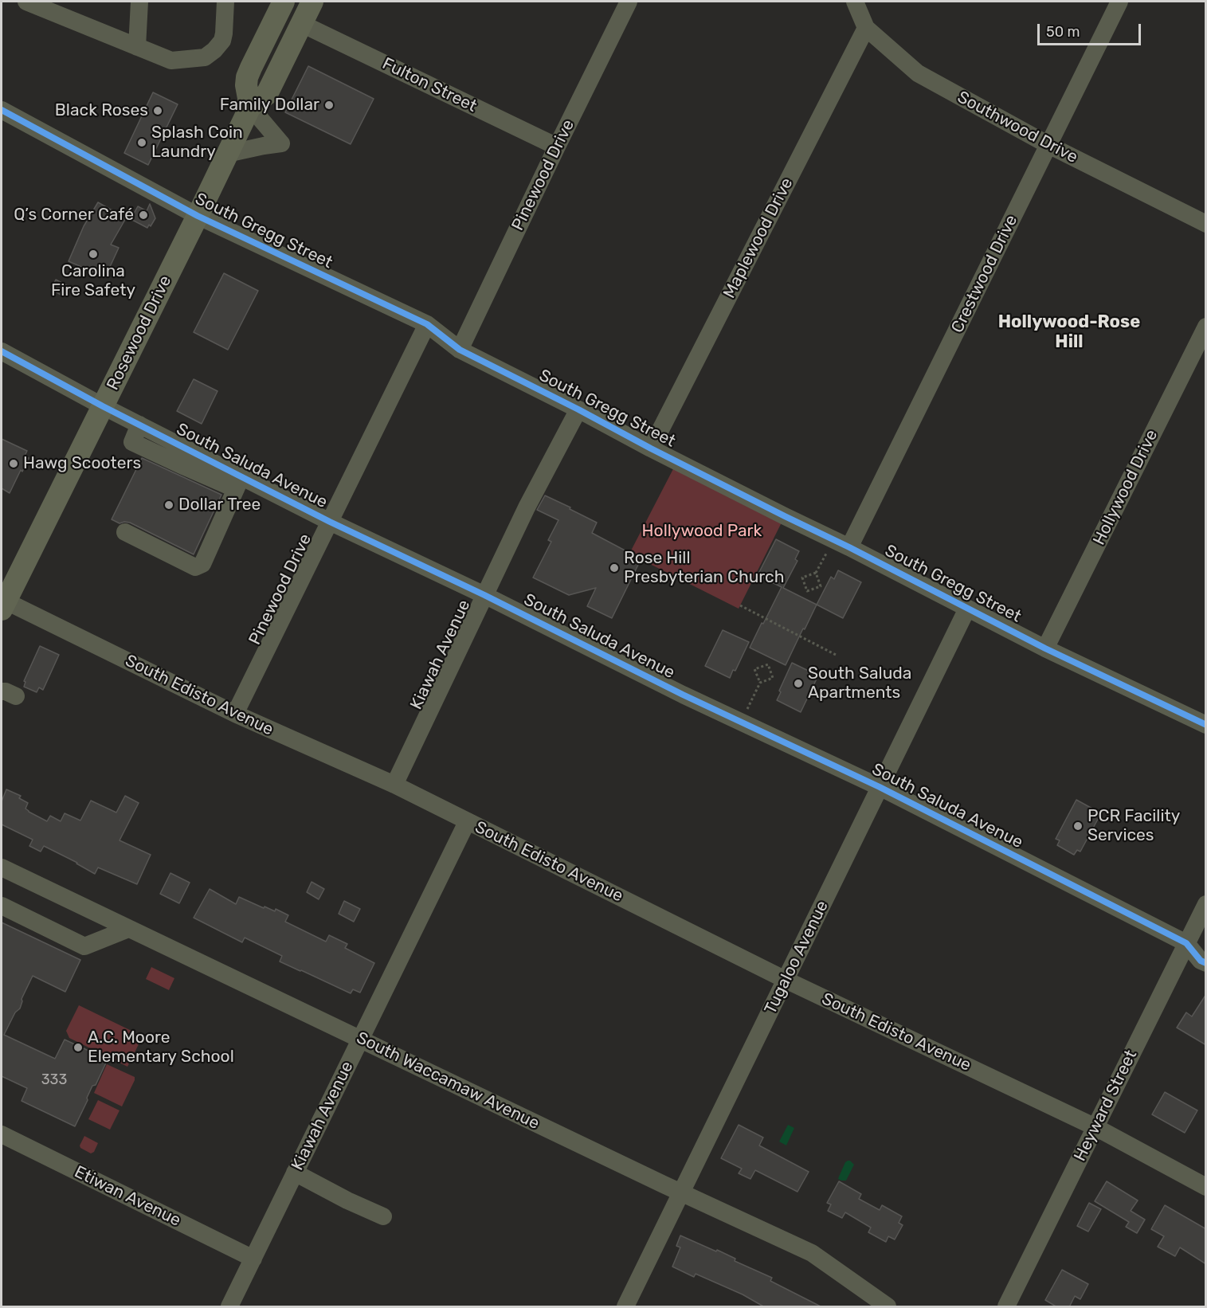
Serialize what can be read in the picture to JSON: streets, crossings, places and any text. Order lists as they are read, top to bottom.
{
  "streets": {
    "main road": ["Rosewood Drive"],
    "street": [
      "Fulton Street",
      "Southwood Drive",
      "Pinewood Drive",
      "South Gregg Street",
      "Maplewood Drive",
      "Crestwood Drive",
      "South Saluda Avenue",
      "Hollywood Drive",
      "Kiawah Avenue",
      "South Edisto Avenue",
      "Tugaloo Avenue",
      "South Waccamaw Avenue",
      "Heyward Street",
      "Etiwan Avenue"
    ]
  },
  "crossings": [
    ["Fulton Street", "Pinewood Drive"],
    ["Fulton Street", "Rosewood Drive"],
    ["Southwood Drive", "Maplewood Drive"],
    ["Southwood Drive", "Crestwood Drive"],
    ["Pinewood Drive", "South Gregg Street"],
    ["Pinewood Drive", "South Saluda Avenue"],
    ["Pinewood Drive", "South Edisto Avenue"],
    ["South Gregg Street", "Maplewood Drive"],
    ["South Gregg Street", "Crestwood Drive"],
    ["South Gregg Street", "Rosewood Drive"],
    ["South Gregg Street", "Hollywood Drive"],
    ["South Gregg Street", "Kiawah Avenue"],
    ["South Gregg Street", "Tugaloo Avenue"],
    ["Rosewood Drive", "South Saluda Avenue"],
    ["Rosewood Drive", "South Edisto Avenue"],
    ["South Saluda Avenue", "Kiawah Avenue"],
    ["South Saluda Avenue", "Tugaloo Avenue"],
    ["South Saluda Avenue", "Heyward Street"],
    ["Kiawah Avenue", "South Edisto Avenue"],
    ["Kiawah Avenue", "South Waccamaw Avenue"],
    ["Kiawah Avenue", "Etiwan Avenue"],
    ["South Edisto Avenue", "Tugaloo Avenue"],
    ["South Edisto Avenue", "Heyward Street"],
    ["Tugaloo Avenue", "South Waccamaw Avenue"]
  ],
  "districts": ["Hollywood-Rose Hill"],
  "parks": ["Hollywood Park"],
  "places": [
    "Family Dollar",
    "Black Roses",
    "Splash Coin Laundry",
    "Q’s Corner Café",
    "Carolina Fire Safety",
    "Hawg Scooters",
    "Dollar Tree",
    "Rose Hill Presbyterian Church",
    "South Saluda Apartments",
    "PCR Facility Services",
    "A.C. Moore Elementary School"
  ],
  "house_numbers": ["333"],
  "scale_bar": "50 m"
}
